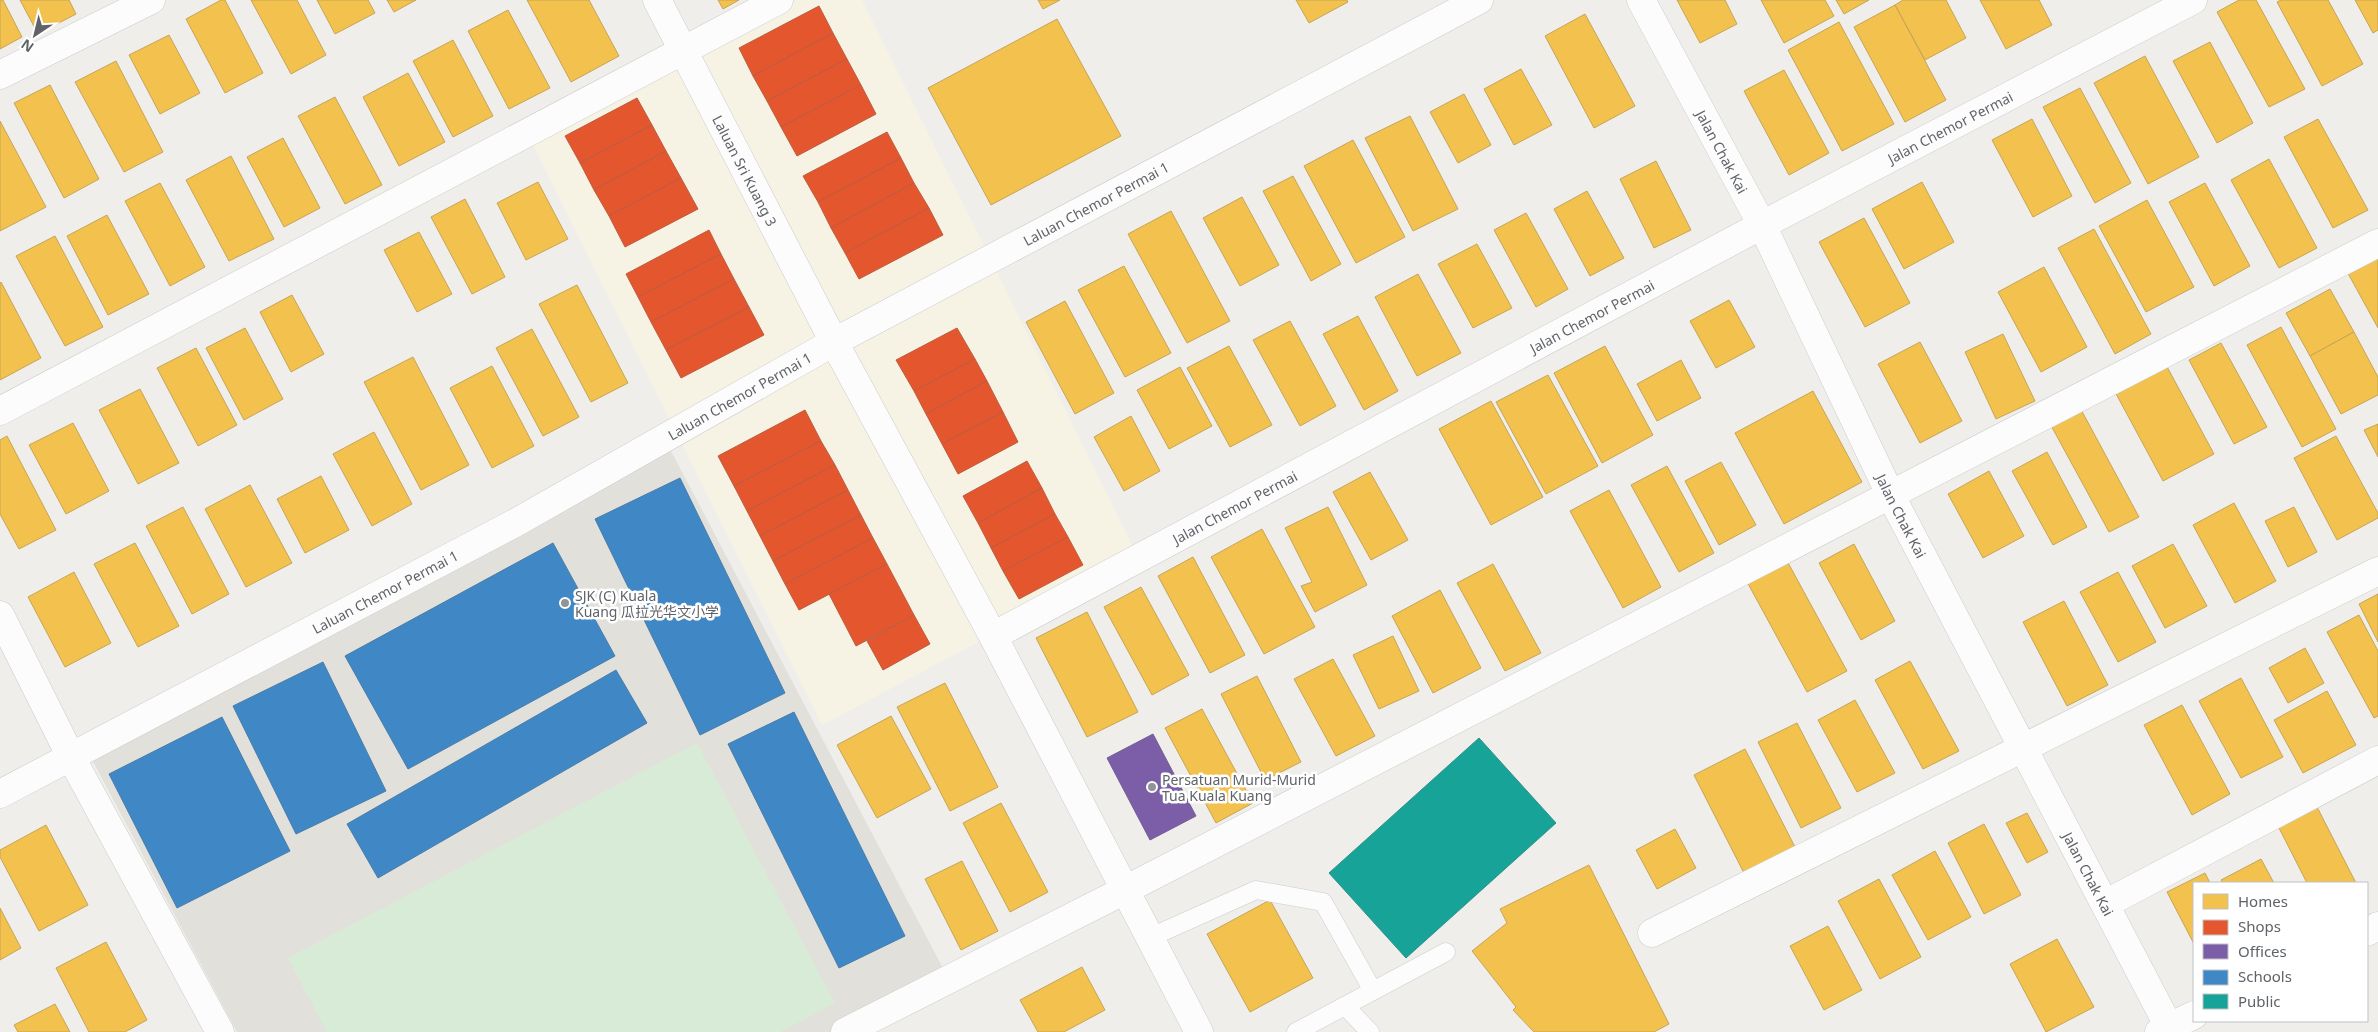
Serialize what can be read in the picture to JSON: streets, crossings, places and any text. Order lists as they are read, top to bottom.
{
  "streets": {
    "street": [
      "Jalan Chemor Permai",
      "Jalan Chak Kai",
      "Laluan Sri Kuang 3",
      "Laluan Chemor Permai 1"
    ]
  },
  "crossings": [
    ["Jalan Chemor Permai", "Jalan Chak Kai"],
    ["Jalan Chemor Permai", "Laluan Sri Kuang 3"],
    ["Laluan Sri Kuang 3", "Laluan Chemor Permai 1"]
  ],
  "places": ["SJK (C) Kuala Kuang 瓜拉光华文小学", "Persatuan Murid-Murid Tua Kuala Kuang"],
  "legend": [
    "Homes",
    "Shops",
    "Offices",
    "Schools",
    "Public"
  ],
  "north": "bottom left"
}
